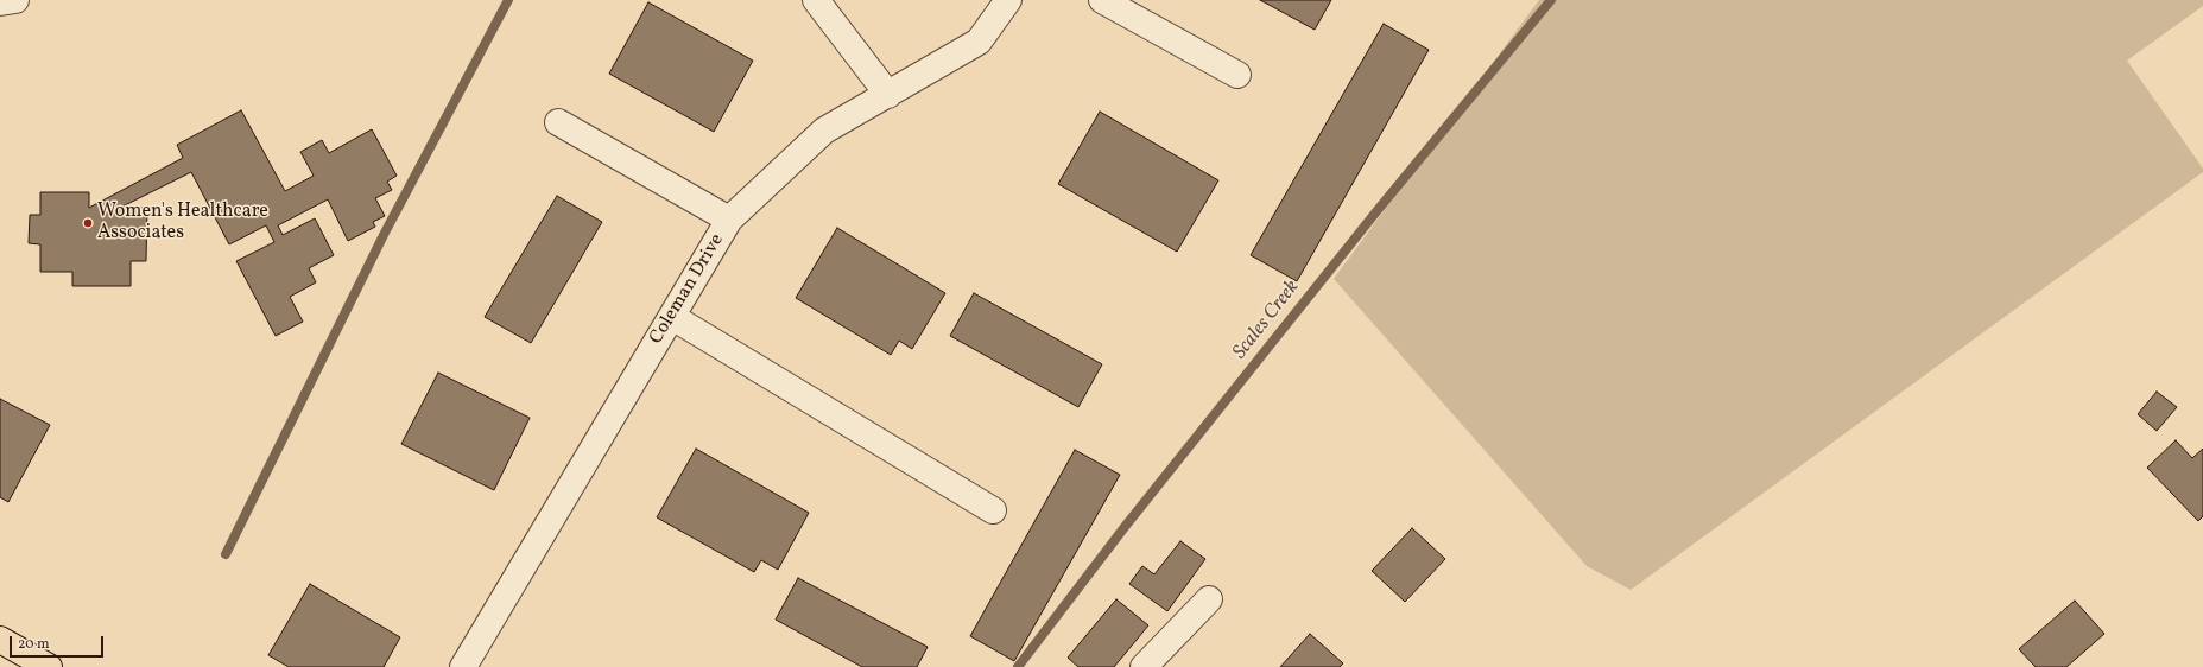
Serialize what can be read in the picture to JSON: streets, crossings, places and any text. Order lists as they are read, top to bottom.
{
  "streets": {
    "street": ["Coleman Drive"]
  },
  "water": ["Scales Creek"],
  "places": ["Women's Healthcare Associates"],
  "scale_bar": "20 m"
}
